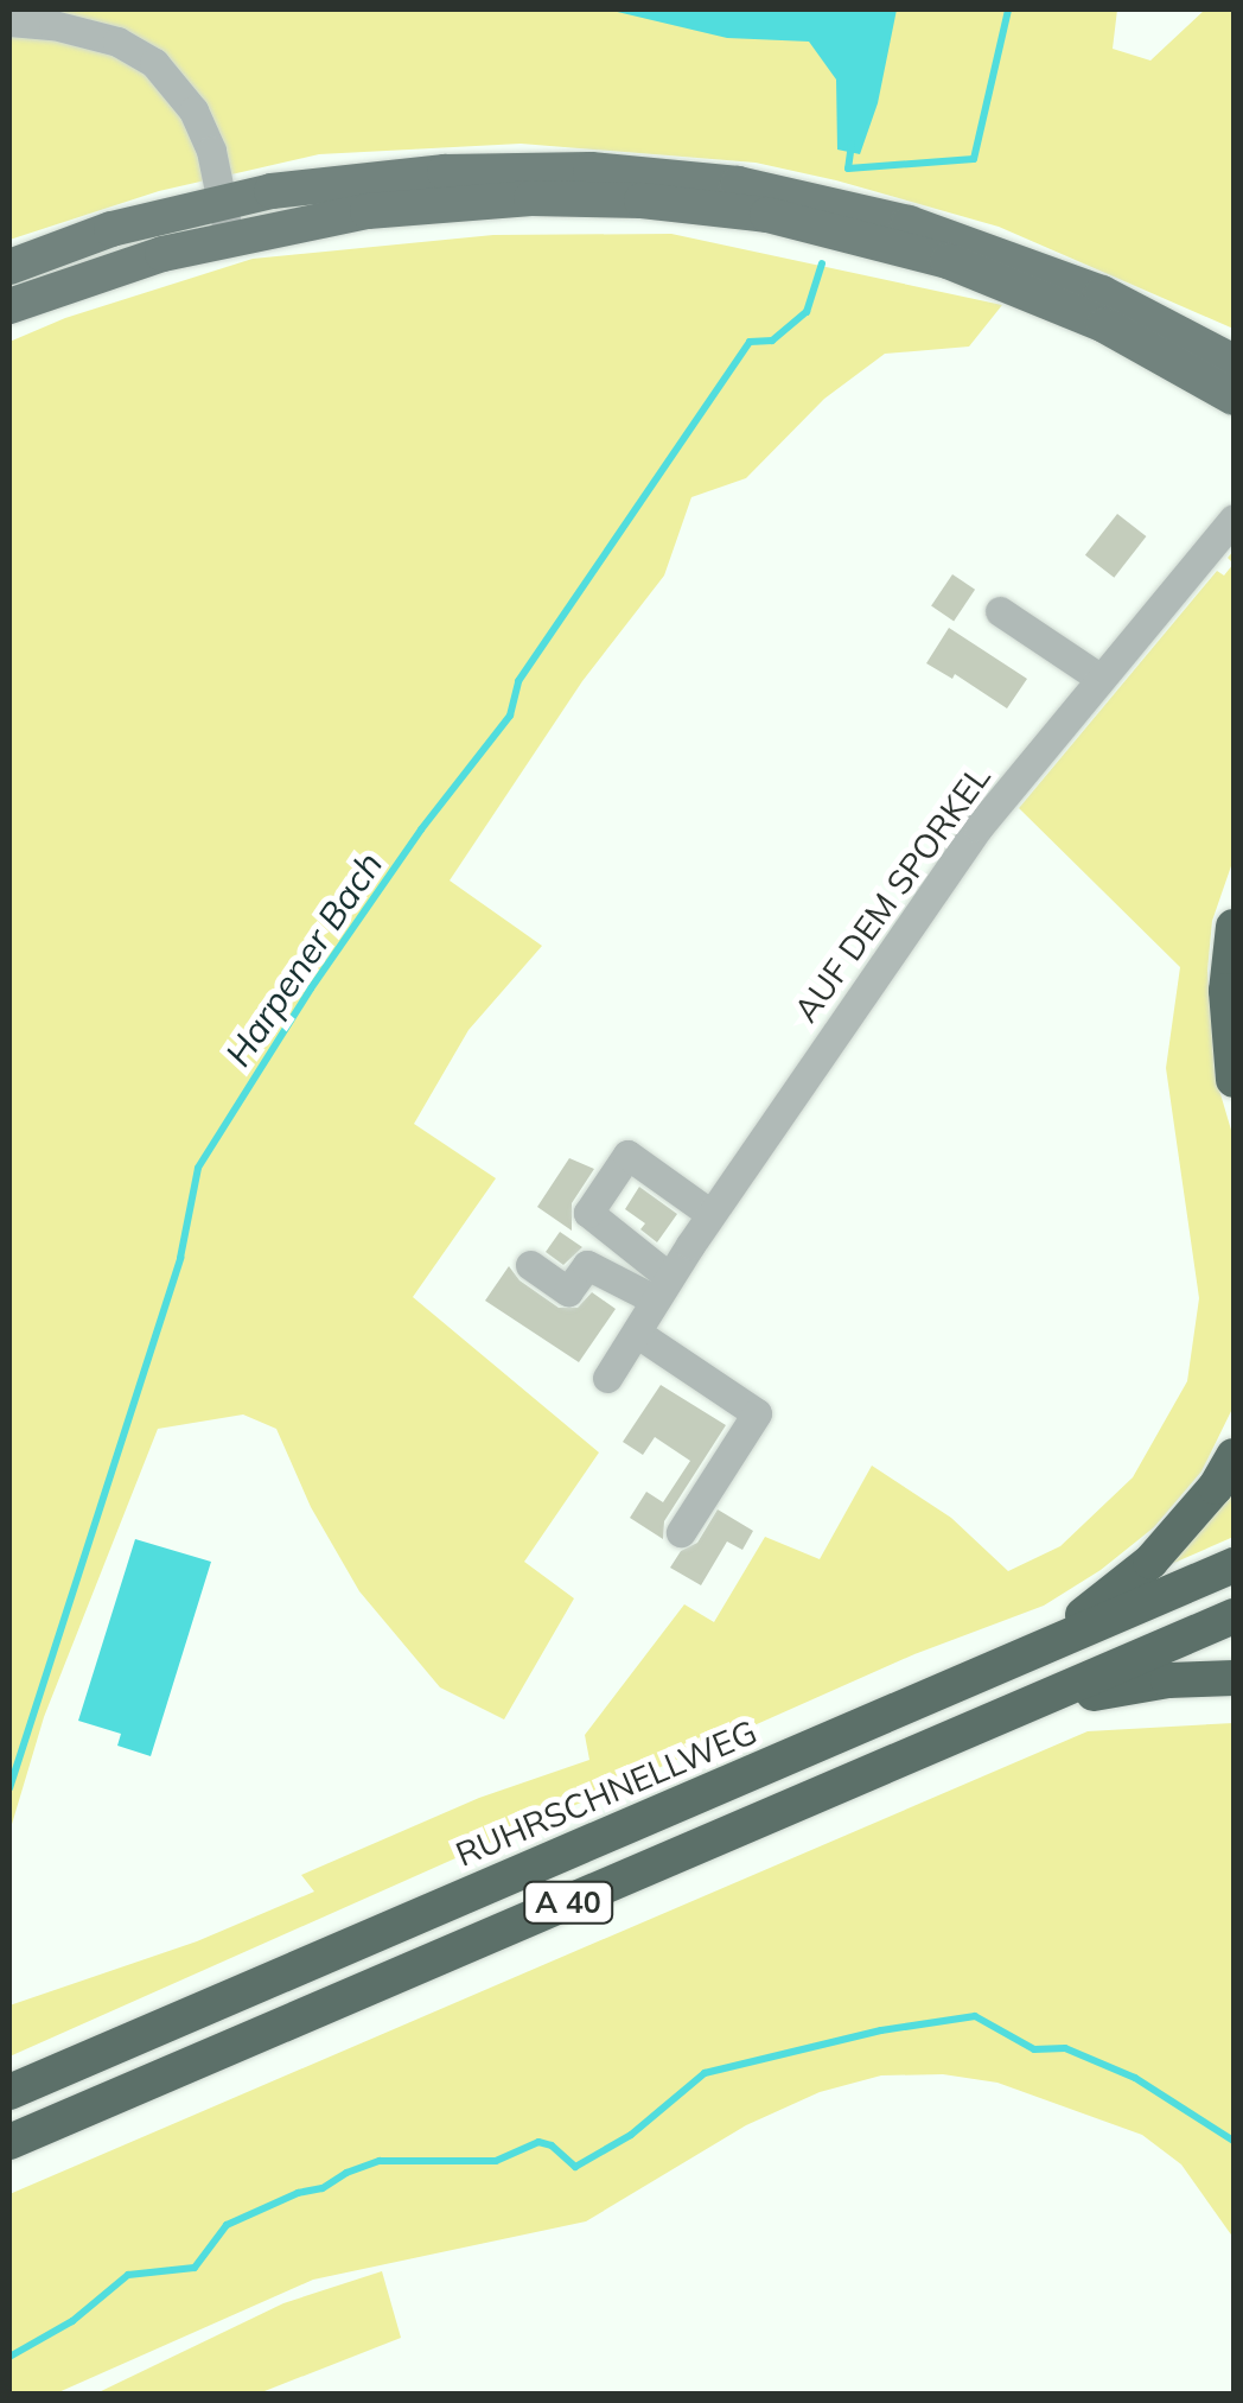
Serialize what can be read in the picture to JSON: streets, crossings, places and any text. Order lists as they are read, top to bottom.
{
  "streets": {
    "highway": ["RUHRSCHNELLWEG", "A 40"],
    "street": ["AUF DEM SPORKEL"]
  },
  "water": ["Harpener Bach"]
}
